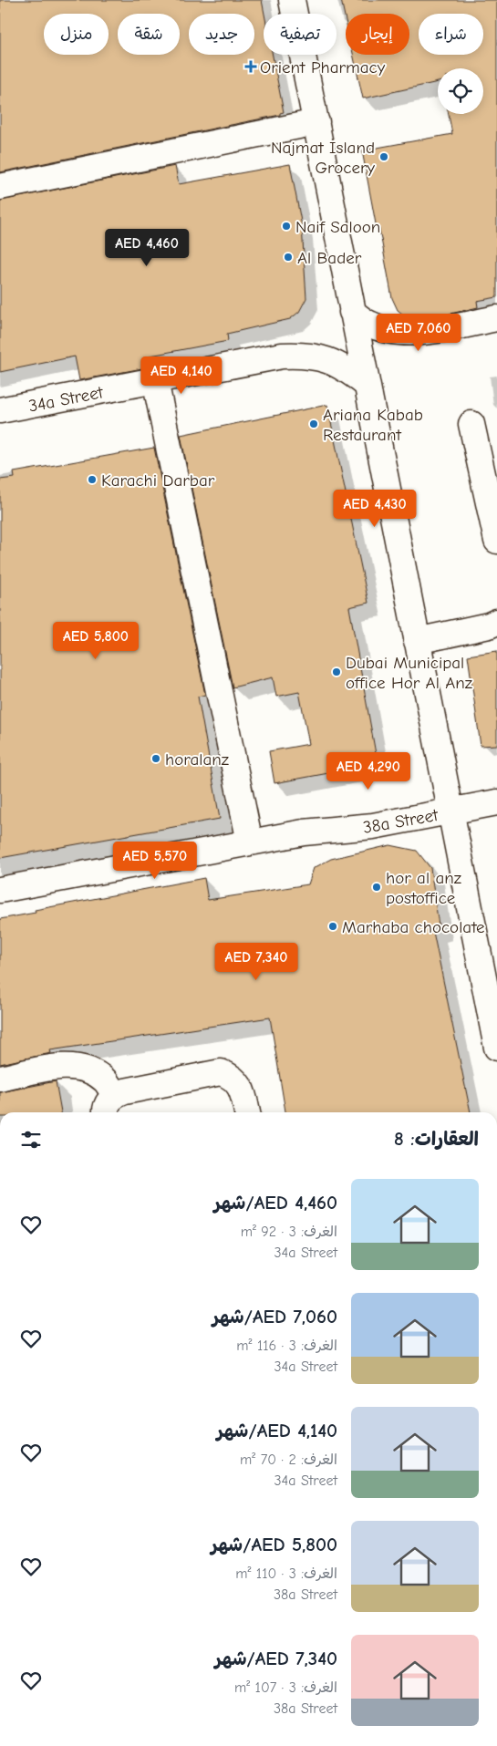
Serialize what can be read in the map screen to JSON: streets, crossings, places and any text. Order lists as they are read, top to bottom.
{
  "streets": {
    "street": ["34a Street", "38a Street"]
  },
  "places": {
    "health": ["Orient Pharmacy"],
    "other": [
      "Najmat Island Grocery",
      "Naif Saloon",
      "Al Bader",
      "Ariana Kabab Restaurant",
      "Karachi Darbar",
      "Dubai Municipal office Hor Al Anz",
      "horalanz",
      "hor al anz postoffice",
      "Marhaba chocolate"
    ]
  },
  "page": {
    "chip": [
      "شراء",
      "إيجار",
      "تصفية",
      "جديد",
      "شقة",
      "منزل"
    ],
    "price": [
      "AED 4,460",
      "AED 7,060",
      "AED 4,140",
      "AED 4,430",
      "AED 5,800",
      "AED 4,290",
      "AED 5,570",
      "AED 7,340"
    ],
    "heading": "العقارات: 8",
    "list": [
      {
        "name": "AED 4,460/شهر",
        "note": "الغرف: 3 · 92 m² · 34a Street"
      },
      {
        "name": "AED 7,060/شهر",
        "note": "الغرف: 3 · 116 m² · 34a Street"
      },
      {
        "name": "AED 4,140/شهر",
        "note": "الغرف: 2 · 70 m² · 34a Street"
      },
      {
        "name": "AED 5,800/شهر",
        "note": "الغرف: 3 · 110 m² · 38a Street"
      },
      {
        "name": "AED 7,340/شهر",
        "note": "الغرف: 3 · 107 m² · 38a Street"
      }
    ]
  }
}
